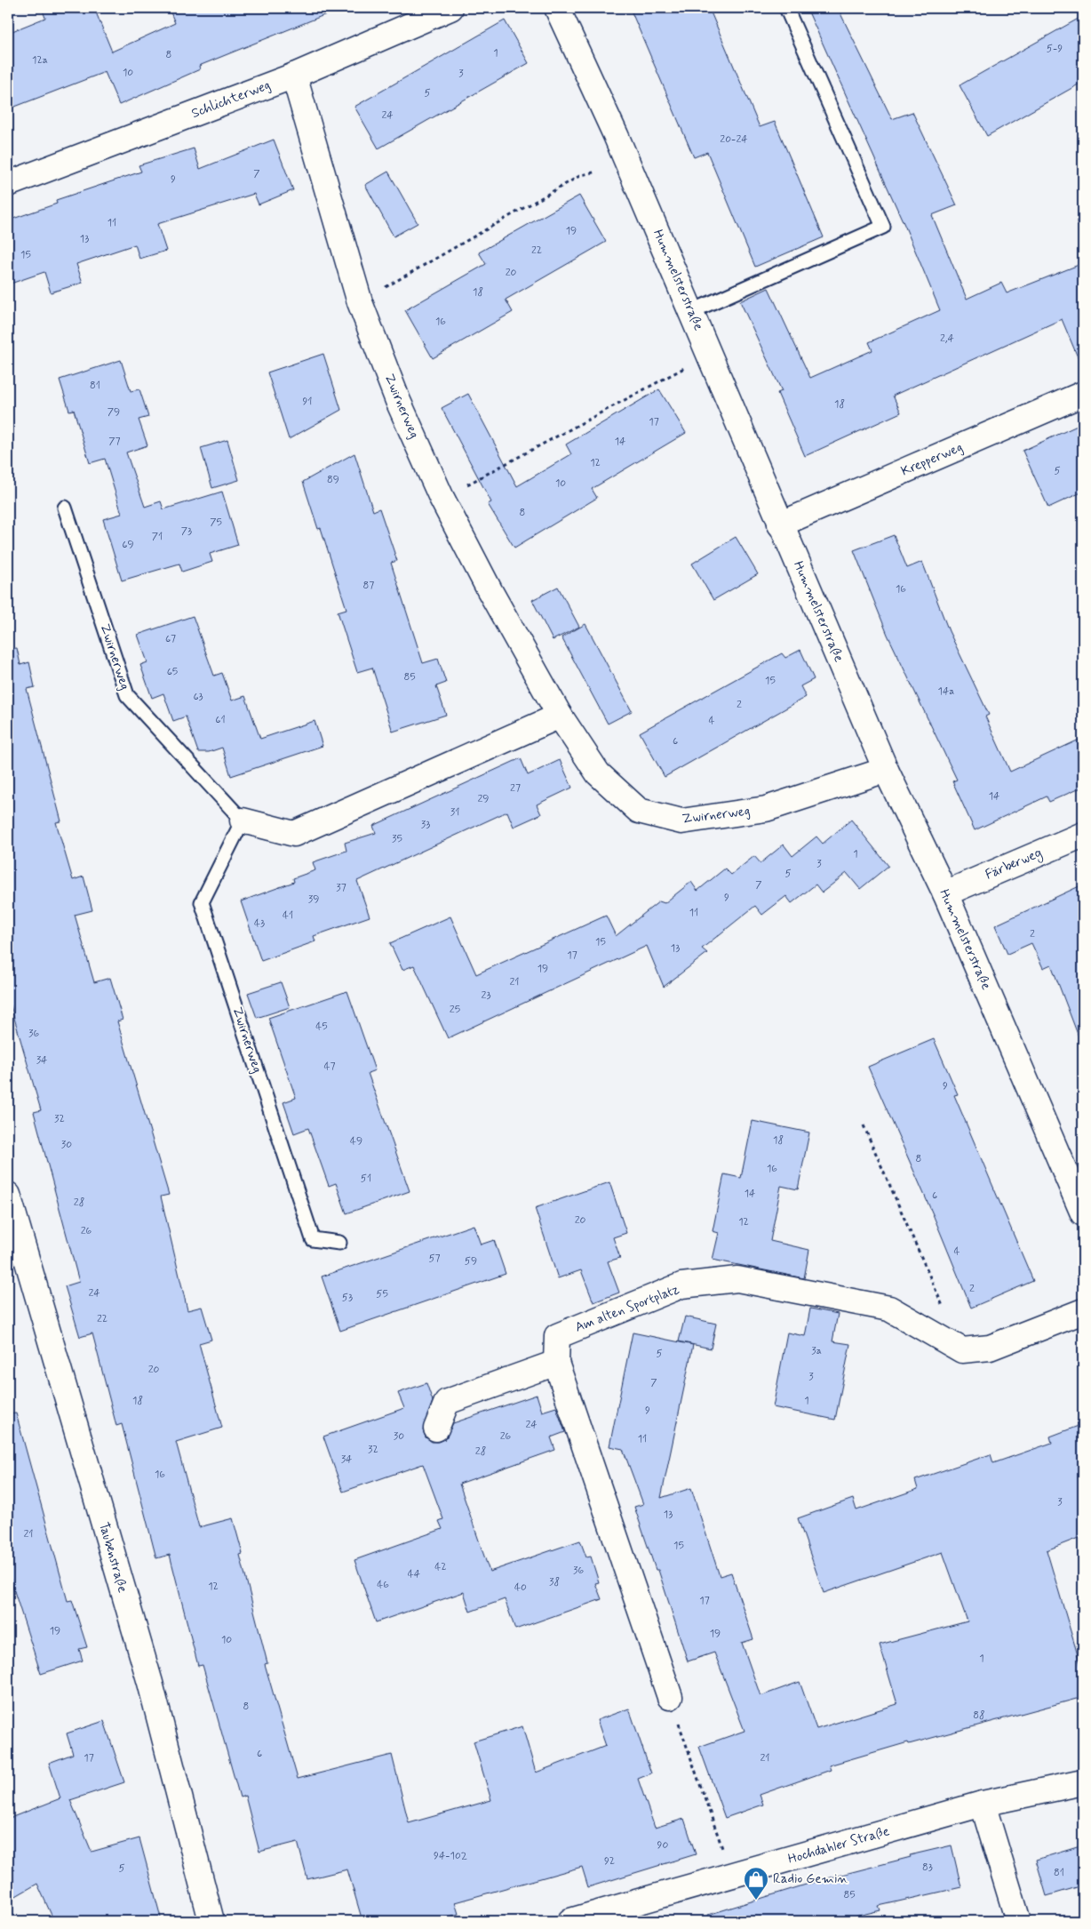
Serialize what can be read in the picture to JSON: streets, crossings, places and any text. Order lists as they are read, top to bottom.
{
  "streets": {
    "street": [
      "Schlichterweg",
      "Hummelsterstraße",
      "Zwirnerweg",
      "Krepperweg",
      "Färberweg",
      "Am alten Sportplatz",
      "Taubenstraße",
      "Hochdahler Straße"
    ]
  },
  "crossings": [
    ["Schlichterweg", "Zwirnerweg"],
    ["Hummelsterstraße", "Zwirnerweg"],
    ["Hummelsterstraße", "Krepperweg"],
    ["Hummelsterstraße", "Färberweg"]
  ],
  "places": {
    "shop": ["Radio Gemin"]
  },
  "house_numbers": [
    "5-9",
    "1",
    "8",
    "12a",
    "10",
    "3",
    "5",
    "24",
    "20-24",
    "7",
    "9",
    "11",
    "19",
    "13",
    "22",
    "15",
    "20",
    "18",
    "16",
    "2,4",
    "81",
    "91",
    "18",
    "79",
    "17",
    "77",
    "14",
    "12",
    "5",
    "89",
    "10",
    "8",
    "75",
    "73",
    "71",
    "69",
    "87",
    "16",
    "67",
    "65",
    "85",
    "15",
    "14a",
    "63",
    "2",
    "61",
    "4",
    "6",
    "27",
    "14",
    "29",
    "31",
    "33",
    "35",
    "1",
    "3",
    "5",
    "7",
    "37",
    "9",
    "39",
    "11",
    "41",
    "43",
    "2",
    "15",
    "13",
    "17",
    "19",
    "21",
    "23",
    "25",
    "45",
    "36",
    "34",
    "47",
    "9",
    "32",
    "18",
    "49",
    "30",
    "8",
    "16",
    "51",
    "14",
    "6",
    "28",
    "20",
    "12",
    "26",
    "4",
    "57",
    "59",
    "2",
    "24",
    "55",
    "53",
    "22",
    "3a",
    "5",
    "20",
    "3",
    "7",
    "18",
    "1",
    "9",
    "24",
    "30",
    "26",
    "11",
    "32",
    "28",
    "34",
    "16",
    "3",
    "13",
    "21",
    "15",
    "42",
    "36",
    "44",
    "38",
    "46",
    "12",
    "40",
    "17",
    "19",
    "19",
    "10",
    "1",
    "8",
    "88",
    "6",
    "17",
    "21",
    "90",
    "94-102",
    "92",
    "83",
    "5",
    "81",
    "85"
  ]
}
